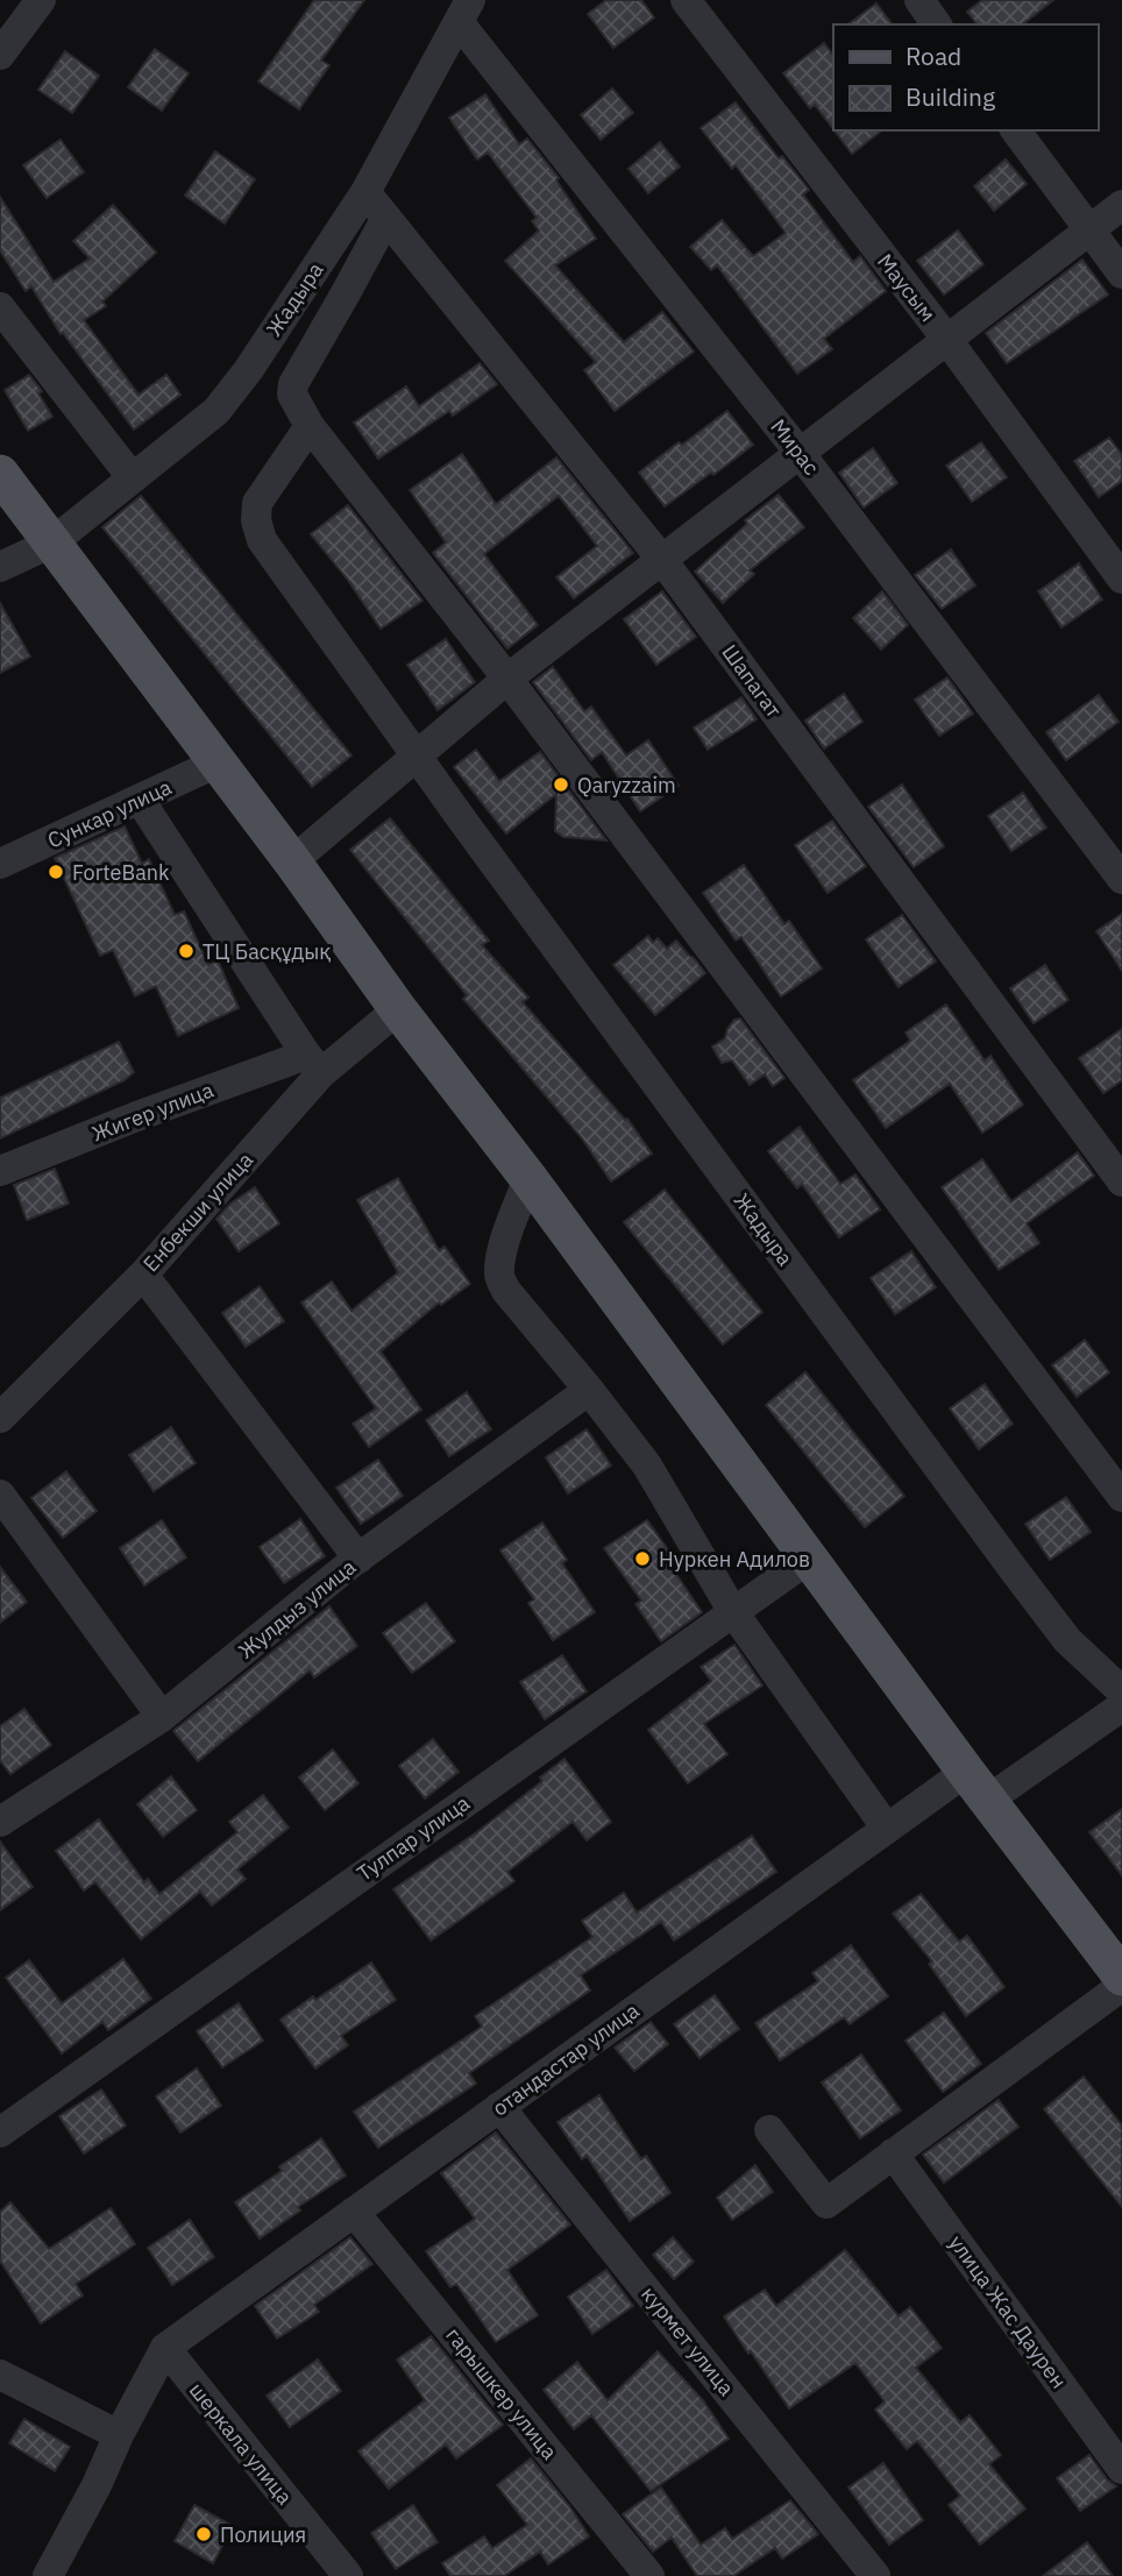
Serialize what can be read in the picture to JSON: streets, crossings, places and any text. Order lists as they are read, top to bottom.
{
  "streets": {
    "street": [
      "Маусым",
      "Жадыра",
      "Мирас",
      "Шапагат",
      "Сункар улица",
      "Жигер улица",
      "Енбекши улица",
      "Жулдыз улица",
      "Тулпар улица",
      "отандастар улица",
      "улица Жас Даурен",
      "курмет улица",
      "гарышкер улица",
      "шеркала улица"
    ]
  },
  "crossings": [
    ["Жадыра", "Мирас"],
    ["Жадыра", "Шапагат"],
    ["Жигер улица", "Енбекши улица"],
    ["отандастар улица", "курмет улица"],
    ["отандастар улица", "гарышкер улица"],
    ["отандастар улица", "шеркала улица"]
  ],
  "places": [
    "Qaryzzaim",
    "ForteBank",
    "ТЦ Басқұдық",
    "Нуркен Адилов",
    "Полиция"
  ],
  "legend": ["Road", "Building"]
}
